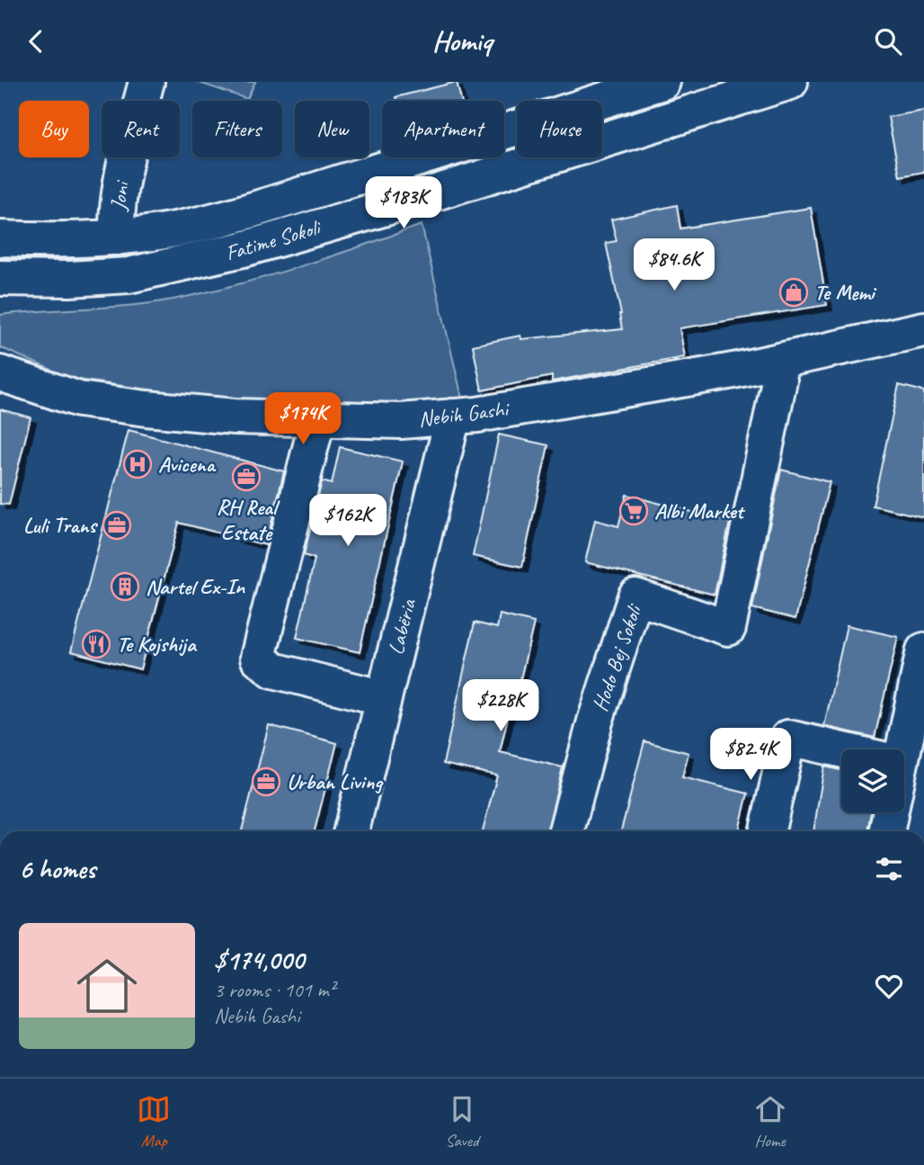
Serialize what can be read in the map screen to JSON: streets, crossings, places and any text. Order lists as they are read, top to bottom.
{
  "streets": {
    "street": [
      "Joni",
      "Fatime Sokoli",
      "Nebih Gashi",
      "Labëria",
      "Hodo Bej Sokoli"
    ]
  },
  "crossings": [
    ["Joni", "Fatime Sokoli"],
    ["Nebih Gashi", "Labëria"]
  ],
  "places": {
    "shop": ["Te Memi"],
    "hospital": ["Avicena"],
    "office": ["RH Real Estate", "Luli Trans", "Urban Living"],
    "supermarket": ["Albi Market"],
    "building": ["Nartel Ex-In"],
    "restaurant": ["Te Kojshija"]
  },
  "page": {
    "header": "Homiq",
    "chip": [
      "Buy",
      "Rent",
      "Filters",
      "New",
      "Apartment",
      "House"
    ],
    "price": [
      "$183K",
      "$84.6K",
      "$174K",
      "$162K",
      "$228K",
      "$82.4K"
    ],
    "heading": "6 homes",
    "list": [
      {
        "name": "$174,000",
        "note": "3 rooms · 101 m² · Nebih Gashi"
      }
    ],
    "tabs": ["Map", "Saved", "Home"]
  }
}
